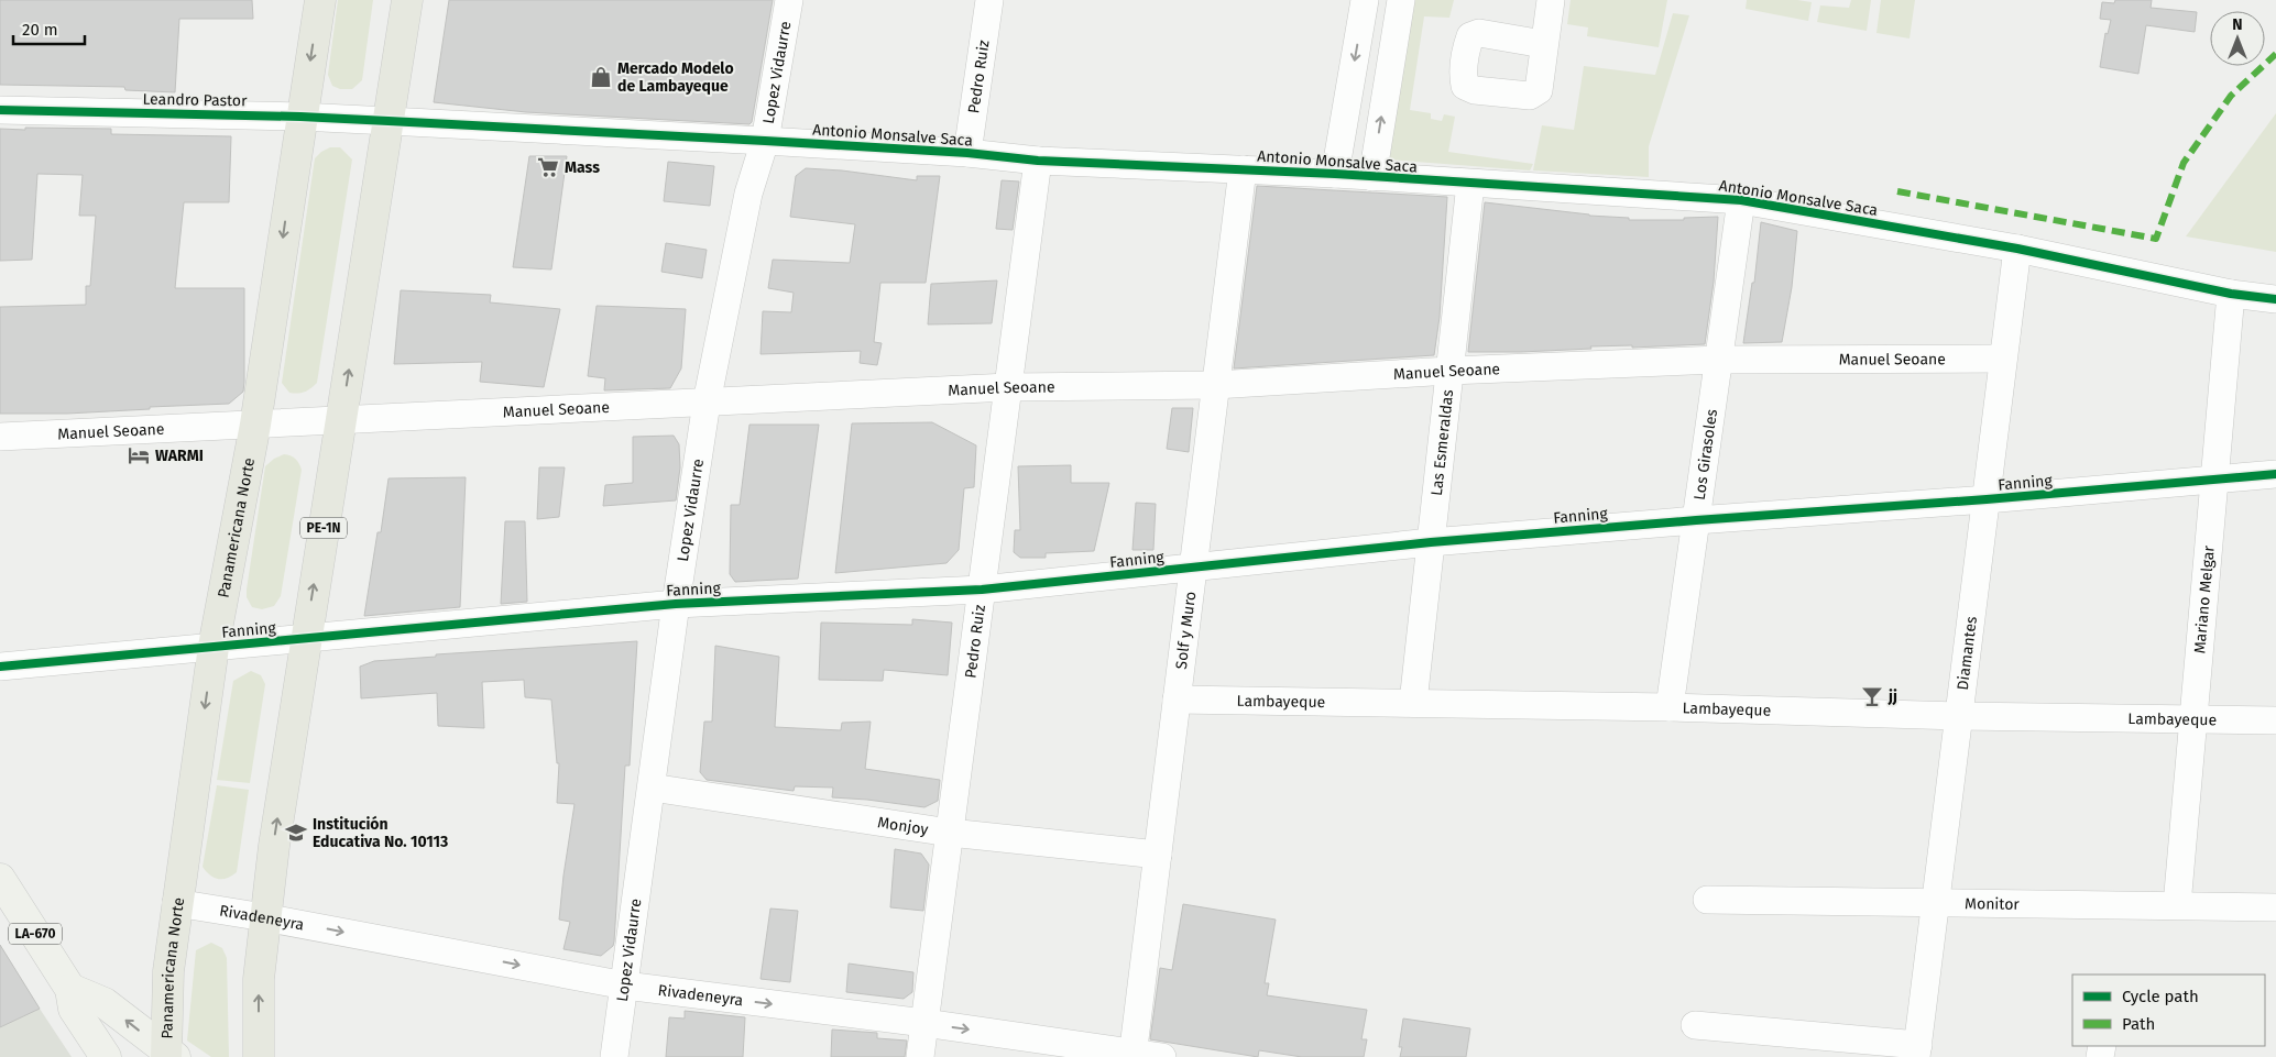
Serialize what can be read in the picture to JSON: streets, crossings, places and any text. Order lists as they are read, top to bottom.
{
  "streets": {
    "highway": ["Panamericana Norte", "PE-1N"],
    "main road": ["LA-670"],
    "street": [
      "Lopez Vidaurre",
      "Pedro Ruiz",
      "Leandro Pastor",
      "Antonio Monsalve Saca",
      "Manuel Seoane",
      "Las Esmeraldas",
      "Los Girasoles",
      "Fanning",
      "Mariano Melgar",
      "Solf y Muro",
      "Diamantes",
      "Lambayeque",
      "Monjoy",
      "Monitor",
      "Rivadeneyra"
    ]
  },
  "crossings": [
    ["Lopez Vidaurre", "Antonio Monsalve Saca"],
    ["Lopez Vidaurre", "Manuel Seoane"],
    ["Lopez Vidaurre", "Fanning"],
    ["Lopez Vidaurre", "Monjoy"],
    ["Lopez Vidaurre", "Rivadeneyra"],
    ["Pedro Ruiz", "Antonio Monsalve Saca"],
    ["Pedro Ruiz", "Manuel Seoane"],
    ["Pedro Ruiz", "Fanning"],
    ["Pedro Ruiz", "Monjoy"],
    ["Pedro Ruiz", "Rivadeneyra"],
    ["Leandro Pastor", "Antonio Monsalve Saca"],
    ["Leandro Pastor", "Panamericana Norte"],
    ["Leandro Pastor", "PE-1N"],
    ["Antonio Monsalve Saca", "Las Esmeraldas"],
    ["Antonio Monsalve Saca", "Los Girasoles"],
    ["Antonio Monsalve Saca", "PE-1N"],
    ["Antonio Monsalve Saca", "Mariano Melgar"],
    ["Antonio Monsalve Saca", "Solf y Muro"],
    ["Antonio Monsalve Saca", "Diamantes"],
    ["Manuel Seoane", "Las Esmeraldas"],
    ["Manuel Seoane", "Los Girasoles"],
    ["Manuel Seoane", "Panamericana Norte"],
    ["Manuel Seoane", "PE-1N"],
    ["Manuel Seoane", "Solf y Muro"],
    ["Manuel Seoane", "Diamantes"],
    ["Las Esmeraldas", "Fanning"],
    ["Las Esmeraldas", "Lambayeque"],
    ["Los Girasoles", "Fanning"],
    ["Los Girasoles", "Lambayeque"],
    ["Fanning", "Panamericana Norte"],
    ["Fanning", "PE-1N"],
    ["Fanning", "Mariano Melgar"],
    ["Fanning", "Solf y Muro"],
    ["Fanning", "Diamantes"],
    ["Panamericana Norte", "Rivadeneyra"],
    ["PE-1N", "Rivadeneyra"],
    ["Mariano Melgar", "Lambayeque"],
    ["Mariano Melgar", "Monitor"],
    ["Solf y Muro", "Lambayeque"],
    ["Solf y Muro", "Monjoy"],
    ["Solf y Muro", "Rivadeneyra"],
    ["Diamantes", "Lambayeque"],
    ["Diamantes", "Monitor"]
  ],
  "one_way": ["Rivadeneyra"],
  "places": {
    "shop": ["Mercado Modelo de Lambayeque"],
    "supermarket": ["Mass"],
    "hotel": ["WARMI"],
    "bar": ["jj"],
    "school or university": ["Institución Educativa No. 10113"]
  },
  "legend": ["Cycle path", "Path"],
  "scale_bar": "20 m",
  "north": "top"
}
